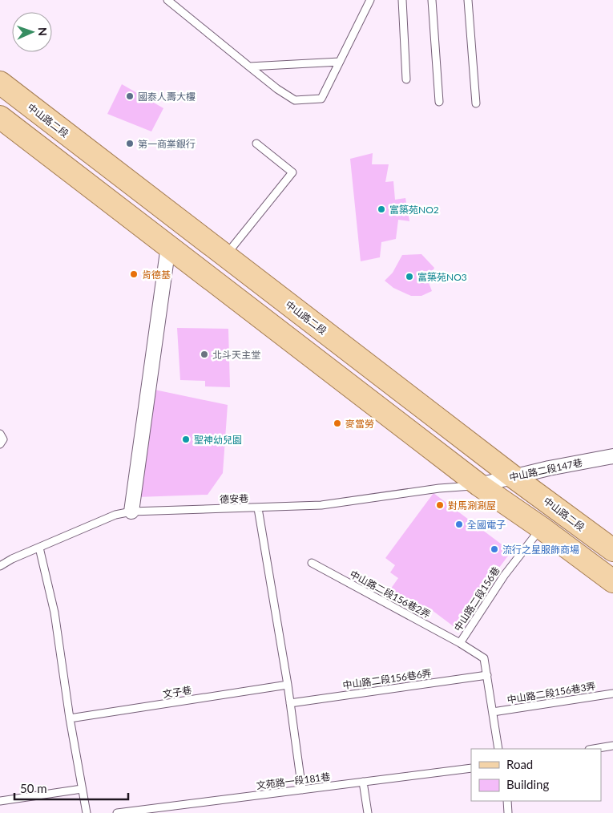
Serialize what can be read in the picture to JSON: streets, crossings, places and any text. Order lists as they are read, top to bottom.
{
  "streets": {
    "main road": ["中山路二段"],
    "street": ["中山路二段147巷"],
    "lane": [
      "德安巷",
      "中山路二段156巷2弄",
      "中山路二段156巷",
      "中山路二段156巷6弄",
      "文子巷",
      "中山路二段156巷3弄",
      "文苑路一段181巷"
    ]
  },
  "crossings": [
    ["中山路二段", "中山路二段147巷"],
    ["中山路二段147巷", "德安巷"],
    ["中山路二段156巷2弄", "中山路二段156巷"],
    ["中山路二段156巷", "中山路二段156巷6弄"],
    ["中山路二段156巷", "中山路二段156巷3弄"]
  ],
  "places": [
    "國泰人壽大樓",
    "第一商業銀行",
    "富築苑NO2",
    "肯德基",
    "富築苑NO3",
    "北斗天主堂",
    "麥當勞",
    "聖神幼兒園",
    "對馬涮涮屋",
    "全國電子",
    "流行之星服飾商場"
  ],
  "legend": ["Road", "Building"],
  "scale_bar": "50 m",
  "north": "right"
}
